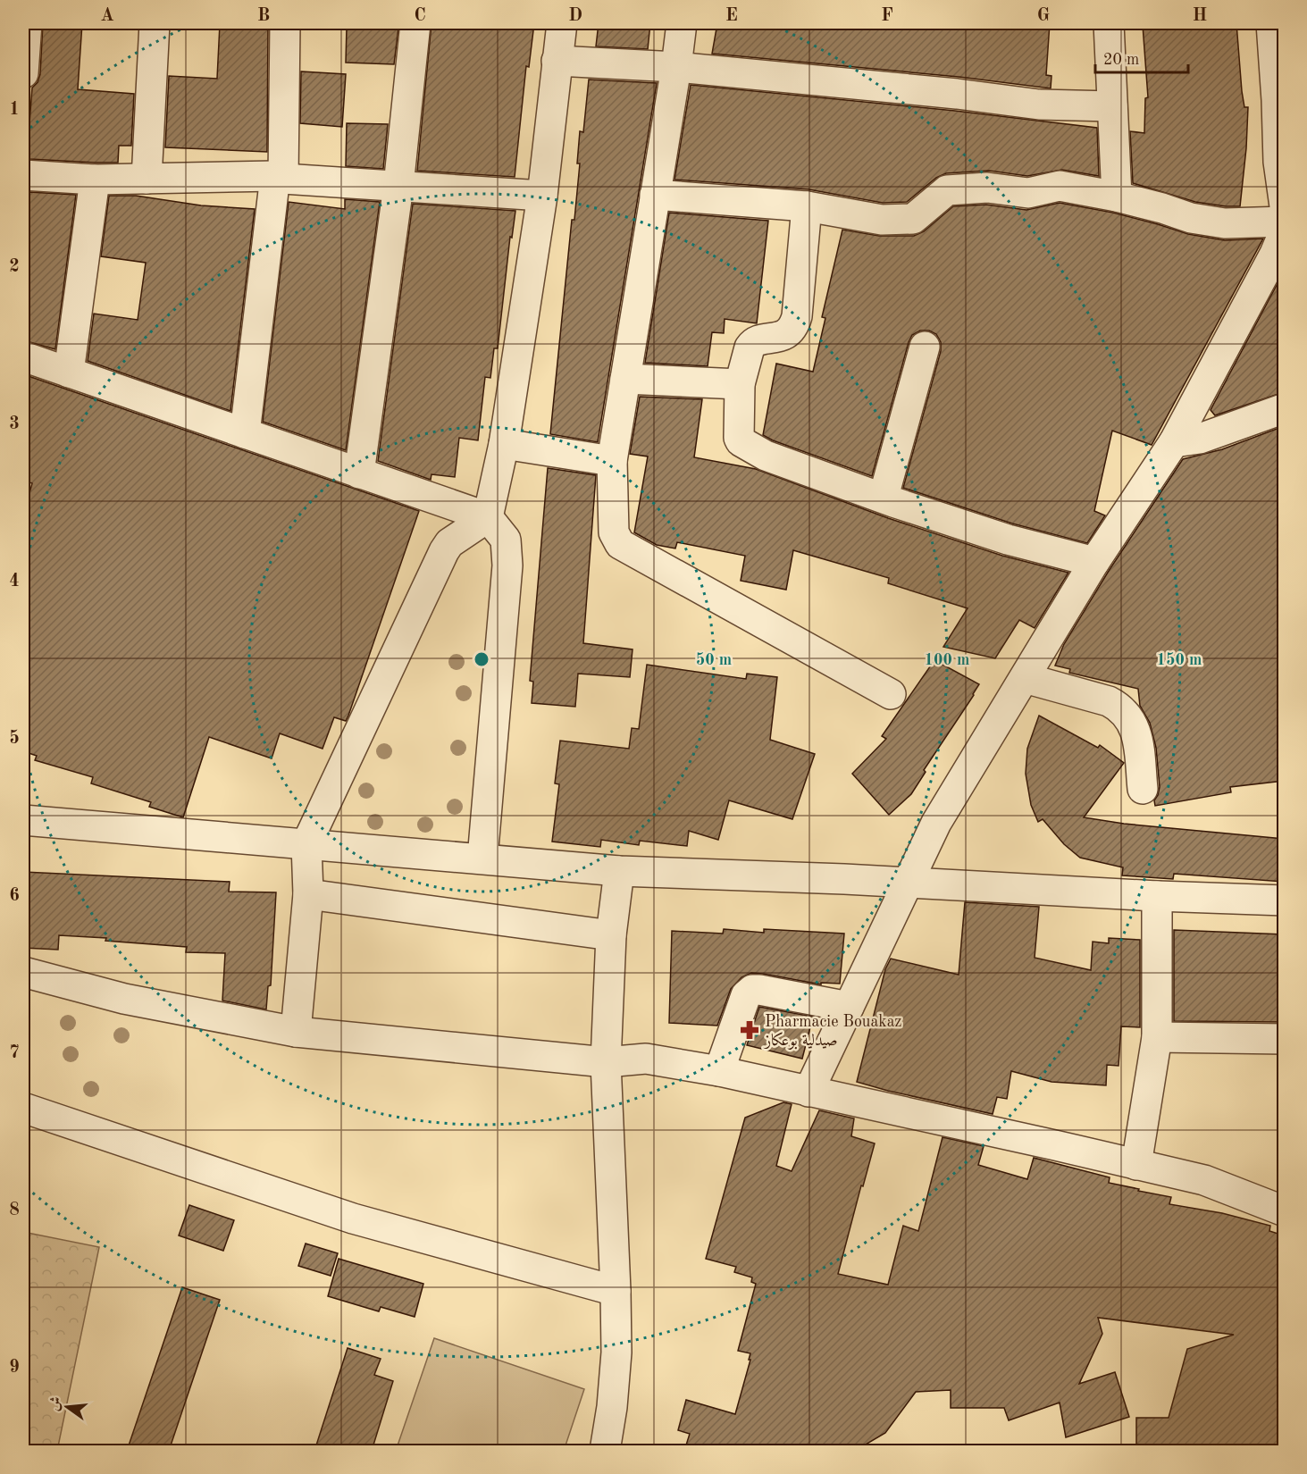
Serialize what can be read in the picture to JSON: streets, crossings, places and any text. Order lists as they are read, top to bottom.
{
  "places": {
    "pharmacy": ["Pharmacie Bouakaz صيدلية بوعكاز"]
  },
  "scale_bar": "20 m",
  "north": "left",
  "grid": {
    "columns": [
      "A",
      "B",
      "C",
      "D",
      "E",
      "F",
      "G",
      "H"
    ],
    "rows": [
      "1",
      "2",
      "3",
      "4",
      "5",
      "6",
      "7",
      "8",
      "9"
    ]
  },
  "rings": ["50 m", "100 m", "150 m"]
}
